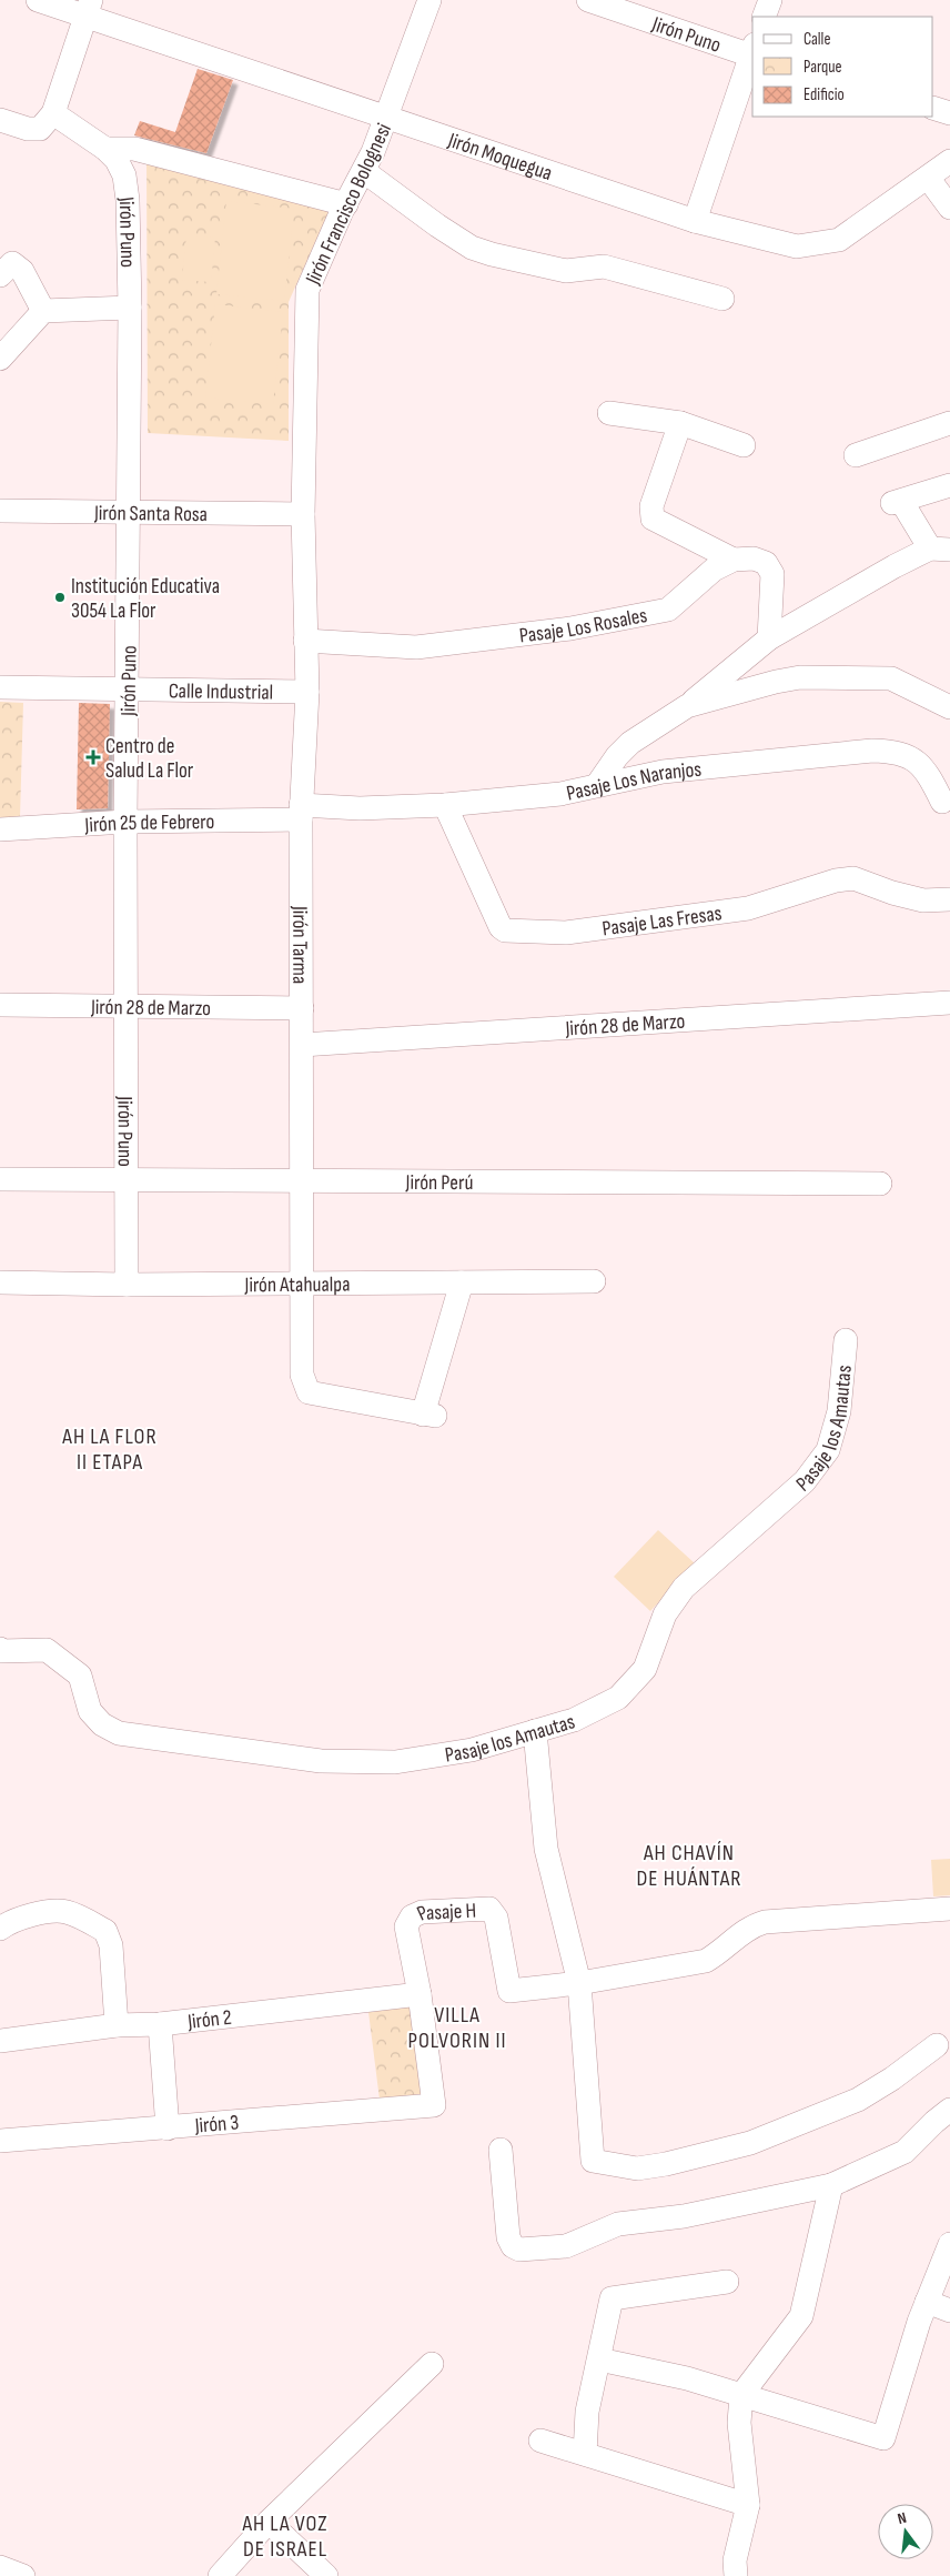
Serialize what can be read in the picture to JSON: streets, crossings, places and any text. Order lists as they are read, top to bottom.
{
  "streets": {
    "street": [
      "Jirón Puno",
      "Jirón Moquegua",
      "Jirón Francisco Bolognesi",
      "Jirón Santa Rosa",
      "Pasaje Los Rosales",
      "Calle Industrial",
      "Pasaje Los Naranjos",
      "Jirón 25 de Febrero",
      "Pasaje Las Fresas",
      "Jirón Tarma",
      "Jirón 28 de Marzo",
      "Jirón Perú",
      "Jirón Atahualpa",
      "Pasaje los Amautas",
      "Pasaje H",
      "Jirón 2",
      "Jirón 3"
    ]
  },
  "crossings": [
    ["Jirón Puno", "Jirón Santa Rosa"],
    ["Jirón Puno", "Calle Industrial"],
    ["Jirón Puno", "Jirón 25 de Febrero"],
    ["Jirón Puno", "Jirón 28 de Marzo"],
    ["Jirón Puno", "Jirón Perú"],
    ["Jirón Puno", "Jirón Atahualpa"],
    ["Jirón Moquegua", "Jirón Francisco Bolognesi"],
    ["Jirón Francisco Bolognesi", "Jirón Santa Rosa"],
    ["Jirón Francisco Bolognesi", "Jirón Tarma"],
    ["Jirón Santa Rosa", "Jirón Tarma"],
    ["Pasaje Los Rosales", "Jirón Tarma"],
    ["Calle Industrial", "Jirón Tarma"],
    ["Pasaje Los Naranjos", "Jirón 25 de Febrero"],
    ["Pasaje Los Naranjos", "Pasaje Las Fresas"],
    ["Pasaje Los Naranjos", "Jirón Tarma"],
    ["Jirón 25 de Febrero", "Jirón Tarma"],
    ["Jirón Tarma", "Jirón 28 de Marzo"],
    ["Jirón Tarma", "Jirón Perú"],
    ["Jirón Tarma", "Jirón Atahualpa"],
    ["Pasaje H", "Jirón 2"],
    ["Pasaje H", "Jirón 3"]
  ],
  "districts": [
    "AH LA FLOR II ETAPA",
    "AH CHAVÍN DE HUÁNTAR",
    "VILLA POLVORIN II",
    "AH LA VOZ DE ISRAEL"
  ],
  "places": {
    "other": ["Institución Educativa 3054 La Flor"],
    "health": ["Centro de Salud La Flor"]
  },
  "legend": ["Calle", "Parque", "Edificio"],
  "north": "top"
}
